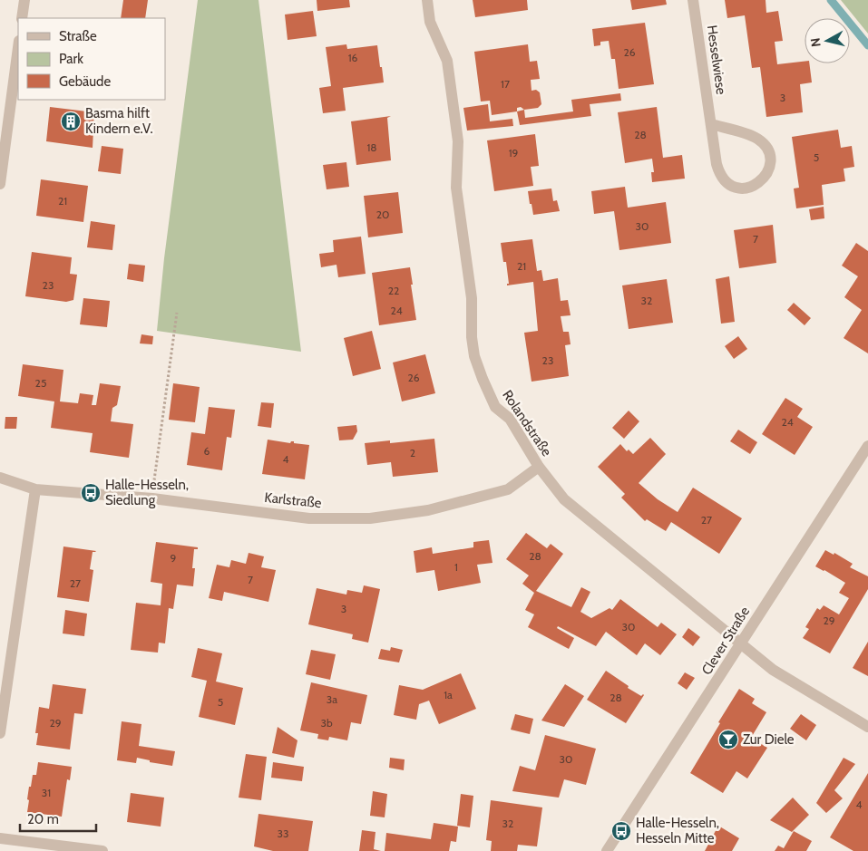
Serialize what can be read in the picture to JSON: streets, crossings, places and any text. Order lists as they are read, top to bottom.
{
  "streets": {
    "street": [
      "Hesselwiese",
      "Rolandstraße",
      "Karlstraße",
      "Clever Straße"
    ]
  },
  "crossings": [
    ["Rolandstraße", "Karlstraße"],
    ["Rolandstraße", "Clever Straße"]
  ],
  "places": {
    "building": ["Basma hilft Kindern e.V."],
    "bus stop": ["Halle-Hesseln, Siedlung", "Halle-Hesseln, Hesseln Mitte"],
    "bar": ["Zur Diele"]
  },
  "house_numbers": [
    "26",
    "16",
    "17",
    "3",
    "28",
    "18",
    "19",
    "5",
    "21",
    "20",
    "30",
    "7",
    "21",
    "23",
    "22",
    "32",
    "24",
    "23",
    "26",
    "25",
    "24",
    "6",
    "2",
    "4",
    "27",
    "28",
    "9",
    "1",
    "7",
    "27",
    "3",
    "29",
    "30",
    "1a",
    "28",
    "3a",
    "5",
    "29",
    "3b",
    "30",
    "31",
    "4",
    "32",
    "33"
  ],
  "legend": ["Straße", "Park", "Gebäude"],
  "scale_bar": "20 m",
  "north": "left"
}
